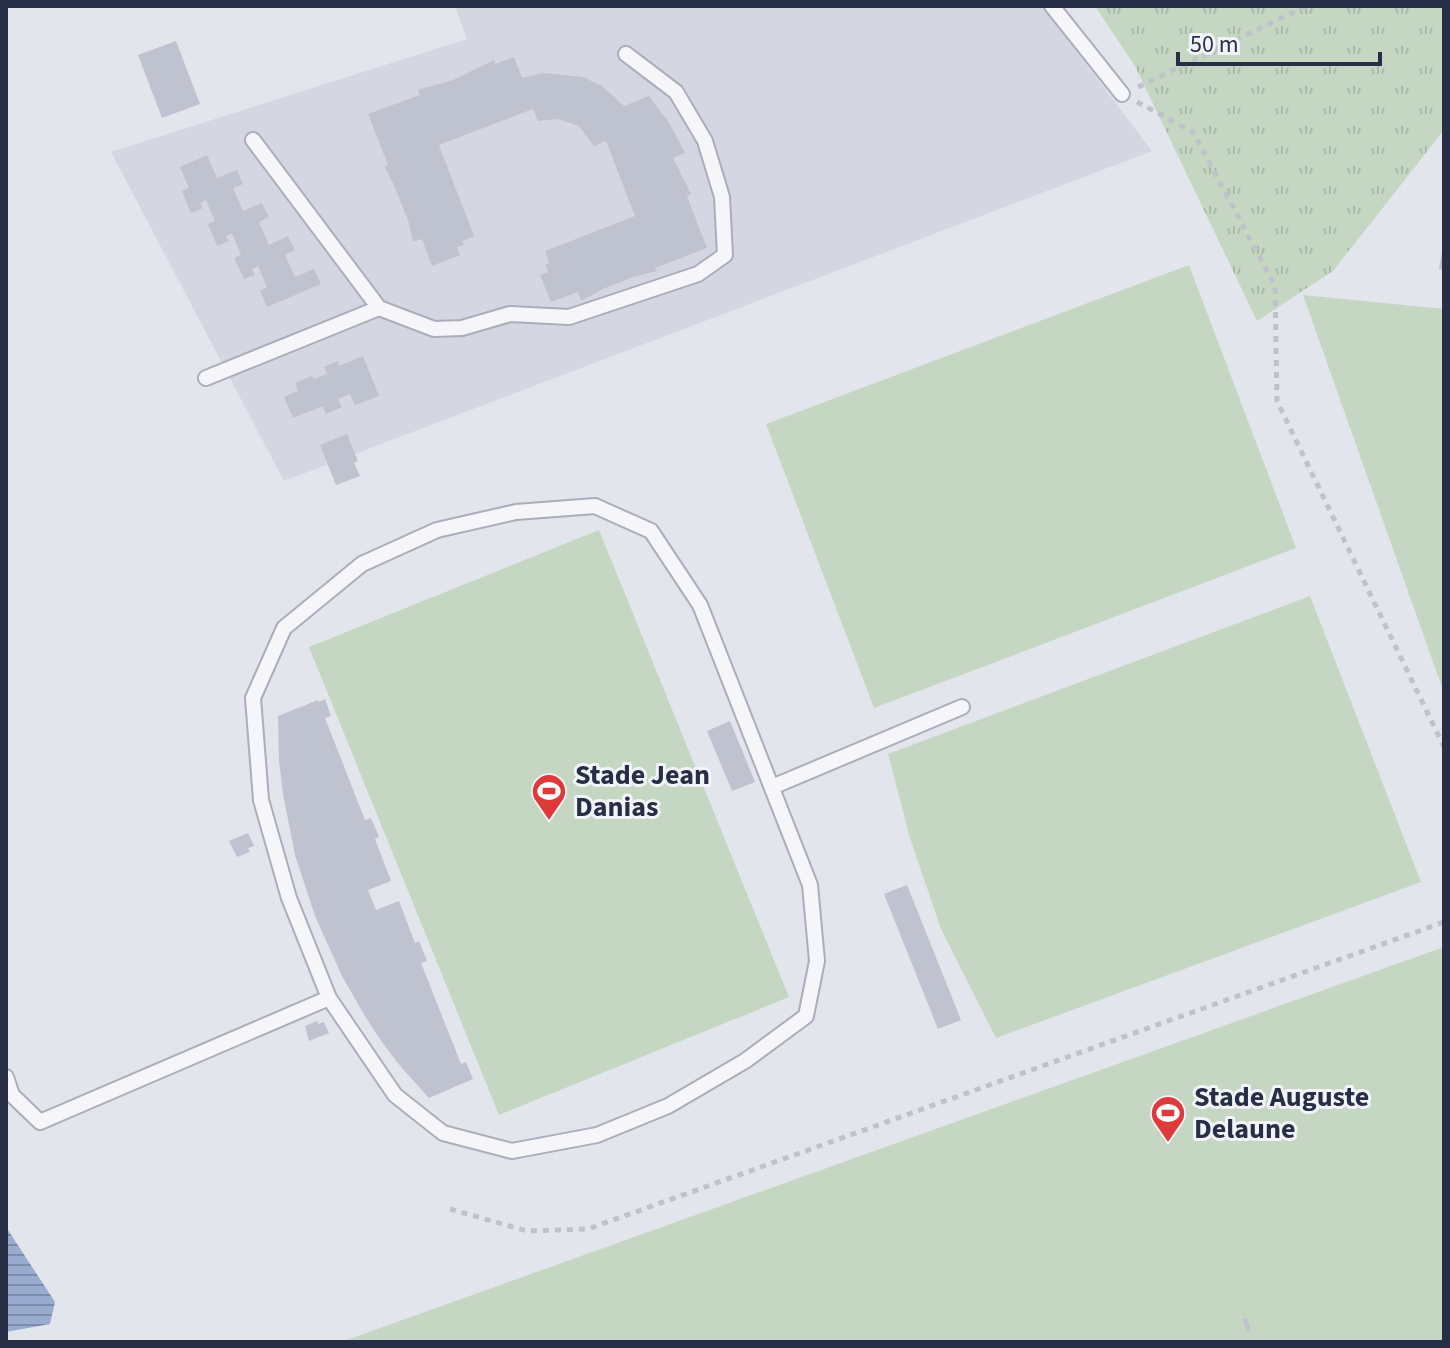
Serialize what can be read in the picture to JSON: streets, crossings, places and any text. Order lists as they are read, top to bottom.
{
  "places": {
    "sports": ["Stade Jean Danias", "Stade Auguste Delaune"]
  },
  "scale_bar": "50 m"
}
